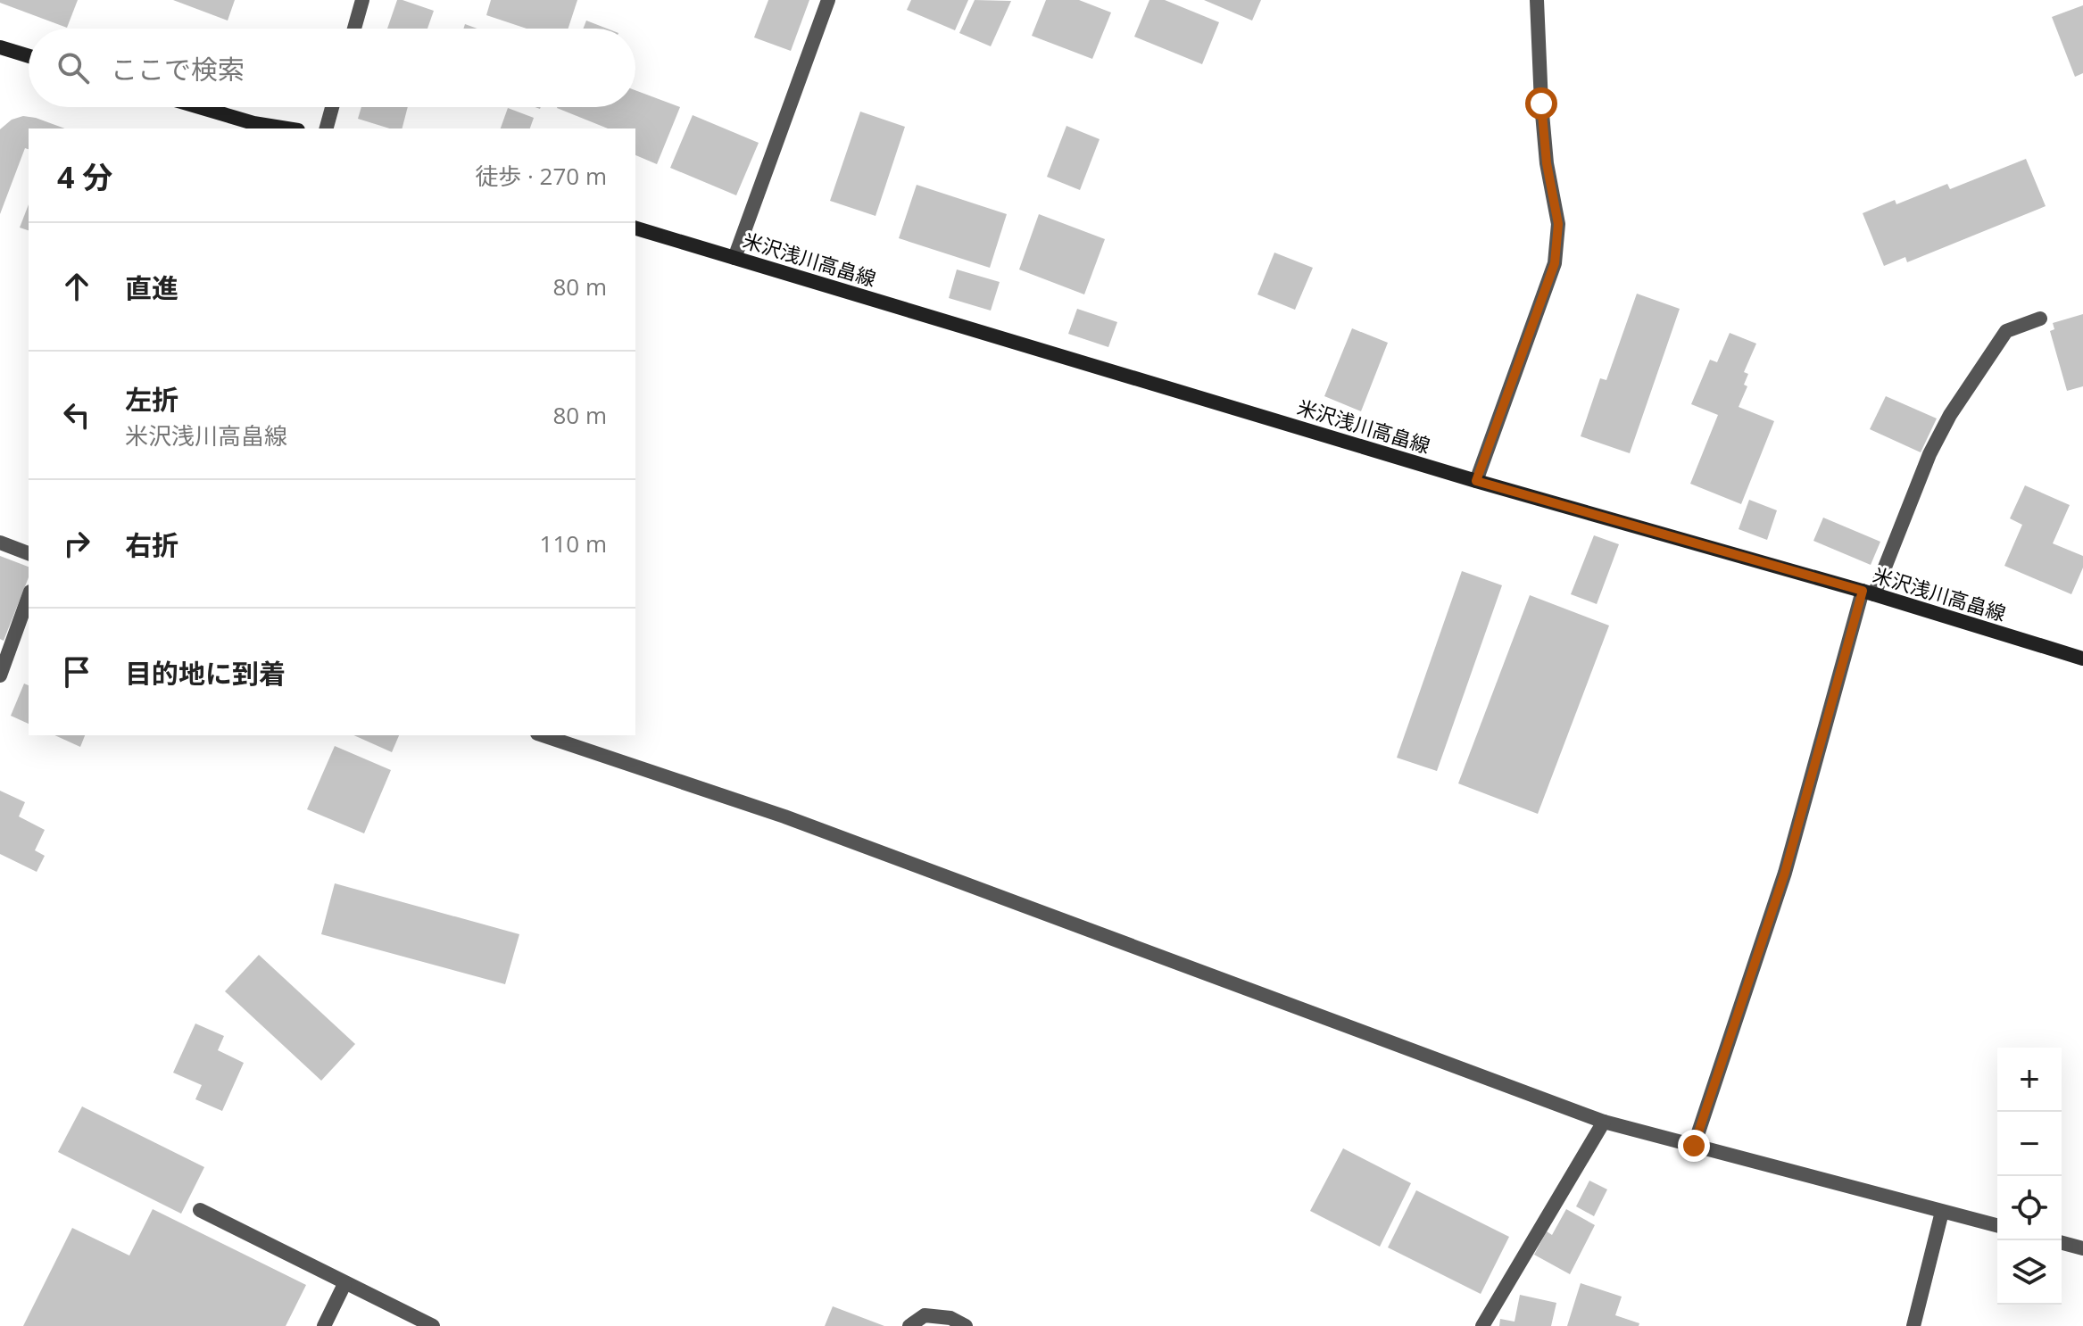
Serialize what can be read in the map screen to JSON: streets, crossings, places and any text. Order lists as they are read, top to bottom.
{
  "streets": {
    "main road": ["米沢浅川高畠線"]
  },
  "page": {
    "search": "ここで検索",
    "heading": ["4 分", "徒歩 · 270 m"],
    "list": [
      ["直進", "80 m"],
      ["左折", "米沢浅川高畠線", "80 m"],
      ["右折", "110 m"],
      "目的地に到着"
    ],
    "map_buttons": ["+", "−"]
  }
}
